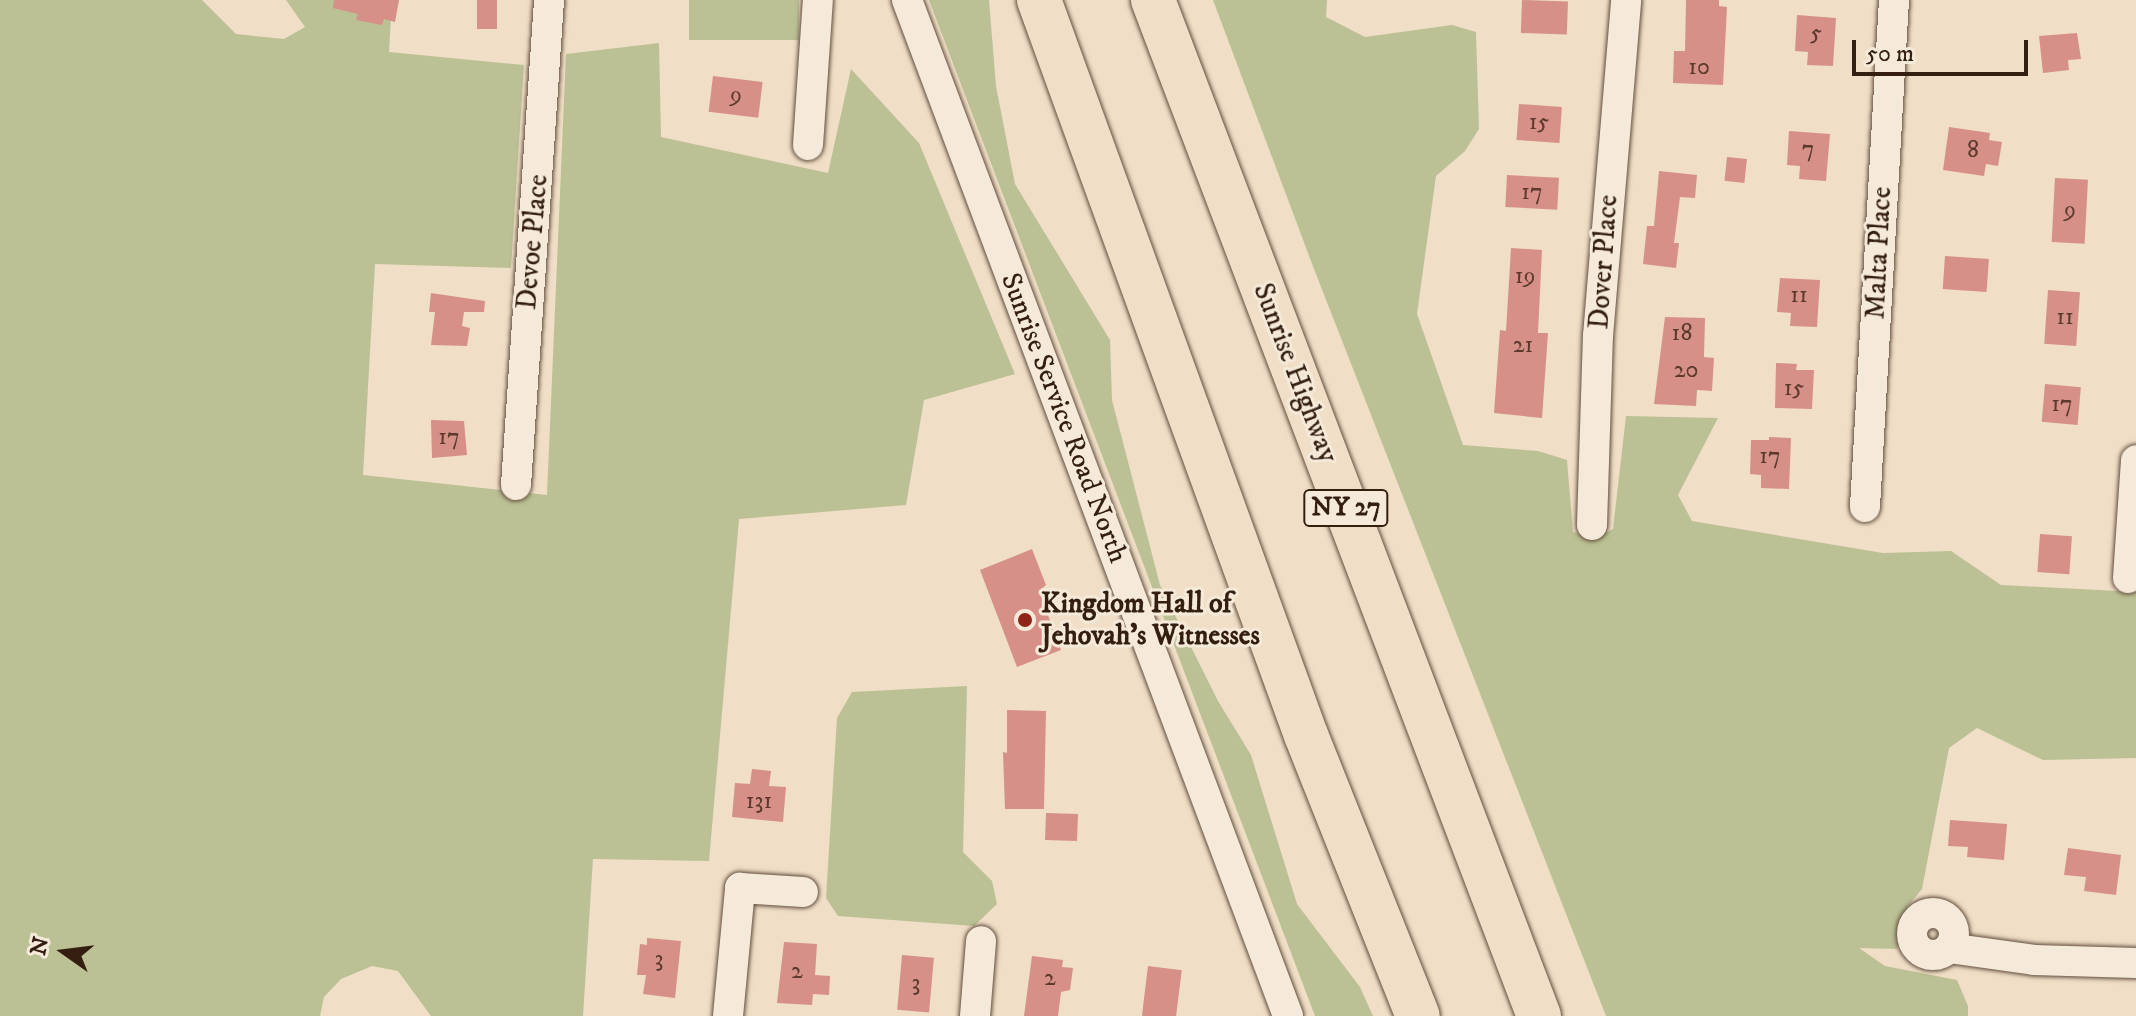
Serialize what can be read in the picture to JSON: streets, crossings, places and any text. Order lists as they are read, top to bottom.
{
  "streets": {
    "highway": ["Sunrise Highway", "NY 27"],
    "street": [
      "Devoe Place",
      "Malta Place",
      "Dover Place",
      "Sunrise Service Road North"
    ]
  },
  "places": ["Kingdom Hall of Jehovah’s Witnesses"],
  "house_numbers": [
    "5",
    "10",
    "9",
    "15",
    "7",
    "8",
    "17",
    "9",
    "19",
    "11",
    "11",
    "18",
    "21",
    "20",
    "15",
    "17",
    "17",
    "17",
    "131",
    "3",
    "2",
    "2",
    "3"
  ],
  "scale_bar": "50 m",
  "north": "left"
}
